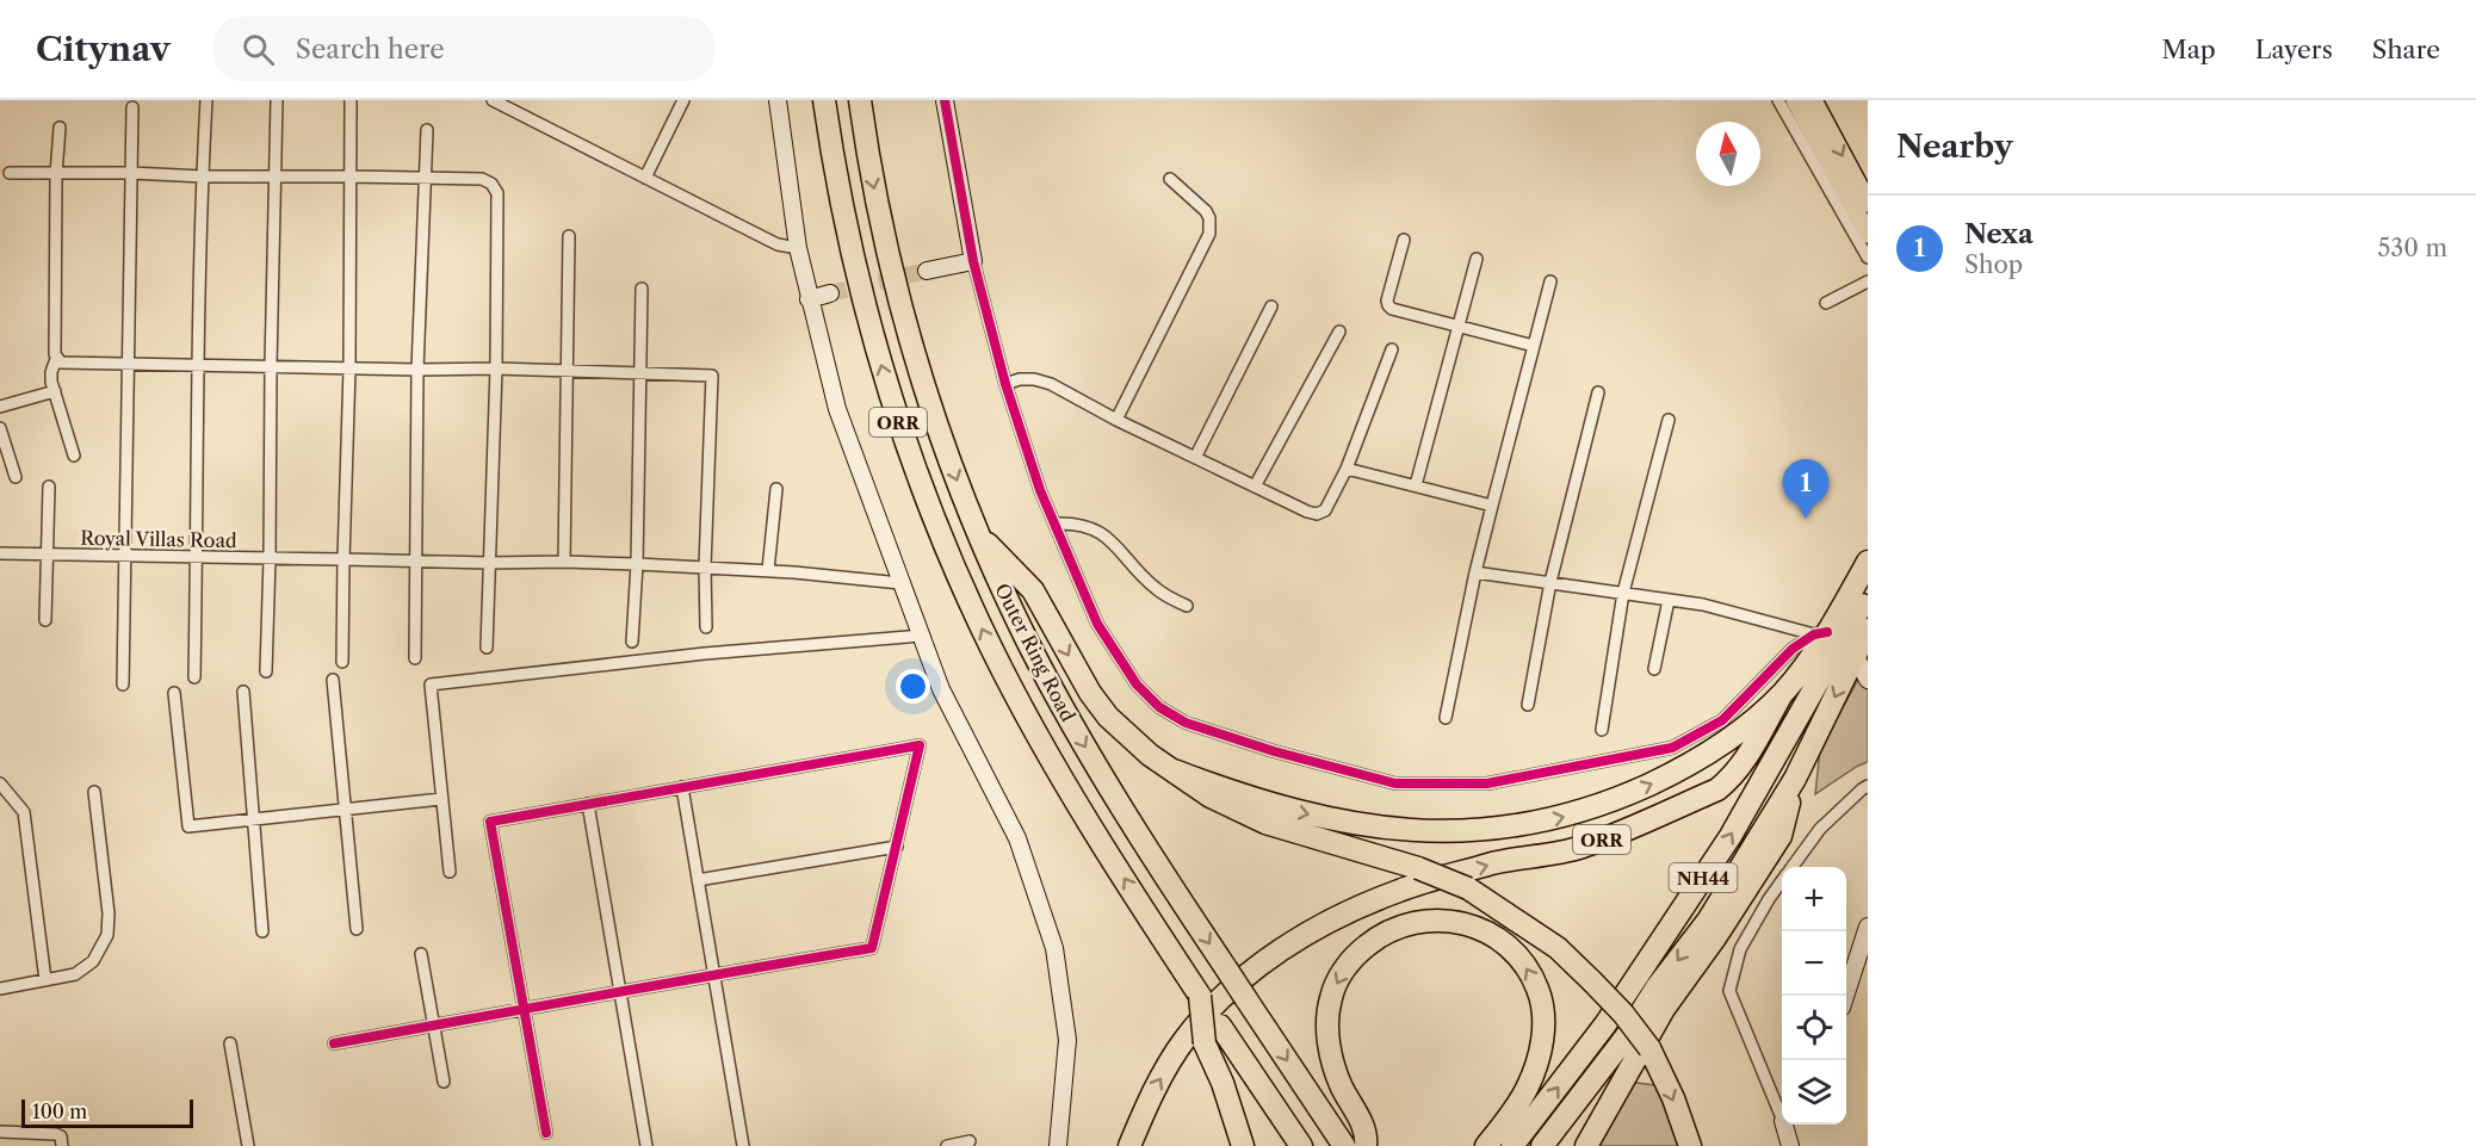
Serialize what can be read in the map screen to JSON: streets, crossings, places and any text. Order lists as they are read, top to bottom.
{
  "streets": {
    "highway": ["ORR", "Outer Ring Road", "NH44"],
    "street": ["Royal Villas Road"]
  },
  "crossings": [
    ["ORR", "Outer Ring Road"]
  ],
  "scale_bar": "100 m",
  "north": "top",
  "page": {
    "header": "Citynav",
    "search": "Search here",
    "nav": ["Map", "Layers", "Share"],
    "heading": "Nearby",
    "list": [
      {
        "mark": "1",
        "name": "Nexa",
        "note": "Shop",
        "value": "530 m"
      }
    ],
    "pins": "1",
    "map_buttons": ["+", "−"],
    "scale": "100 m"
  }
}
